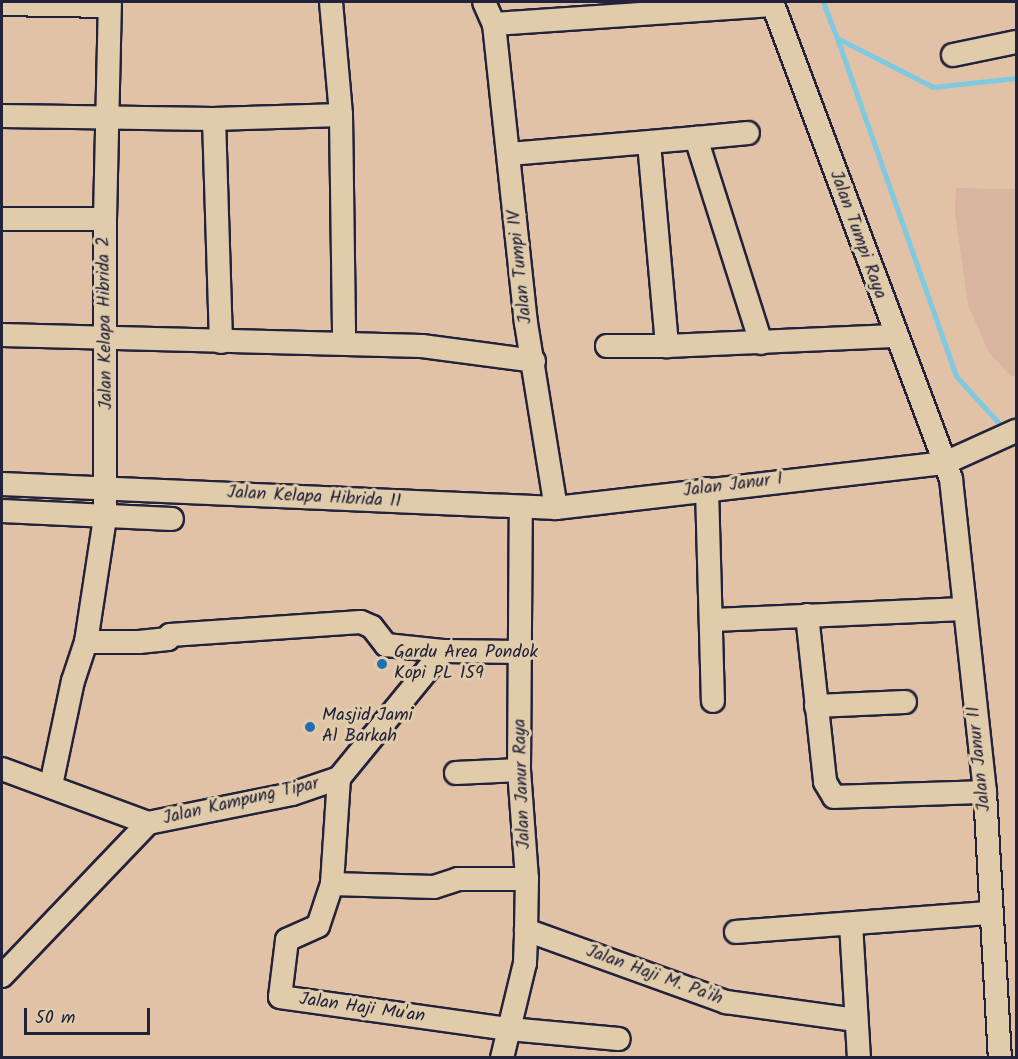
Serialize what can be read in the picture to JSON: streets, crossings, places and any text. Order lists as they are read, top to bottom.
{
  "streets": {
    "street": [
      "Jalan Tumpi Raya",
      "Jalan Tumpi IV",
      "Jalan Kelapa Hibrida 2",
      "Jalan Janur I",
      "Jalan Kelapa Hibrida 11",
      "Jalan Janur II",
      "Jalan Janur Raya",
      "Jalan Kampung Tipar",
      "Jalan Haji M. Pa'ih",
      "Jalan Haji Mu'an"
    ]
  },
  "crossings": [
    ["Jalan Tumpi Raya", "Jalan Janur I"],
    ["Jalan Tumpi Raya", "Jalan Janur II"],
    ["Jalan Tumpi IV", "Jalan Janur I"],
    ["Jalan Kelapa Hibrida 2", "Jalan Kelapa Hibrida 11"],
    ["Jalan Janur I", "Jalan Kelapa Hibrida 11"],
    ["Jalan Janur I", "Jalan Janur II"],
    ["Jalan Janur I", "Jalan Janur Raya"],
    ["Jalan Kelapa Hibrida 11", "Jalan Janur Raya"],
    ["Jalan Janur Raya", "Jalan Haji M. Pa'ih"],
    ["Jalan Janur Raya", "Jalan Haji Mu'an"]
  ],
  "places": ["Gardu Area Pondok Kopi PL 159", "Masjid Jami Al Barkah"],
  "scale_bar": "50 m"
}
